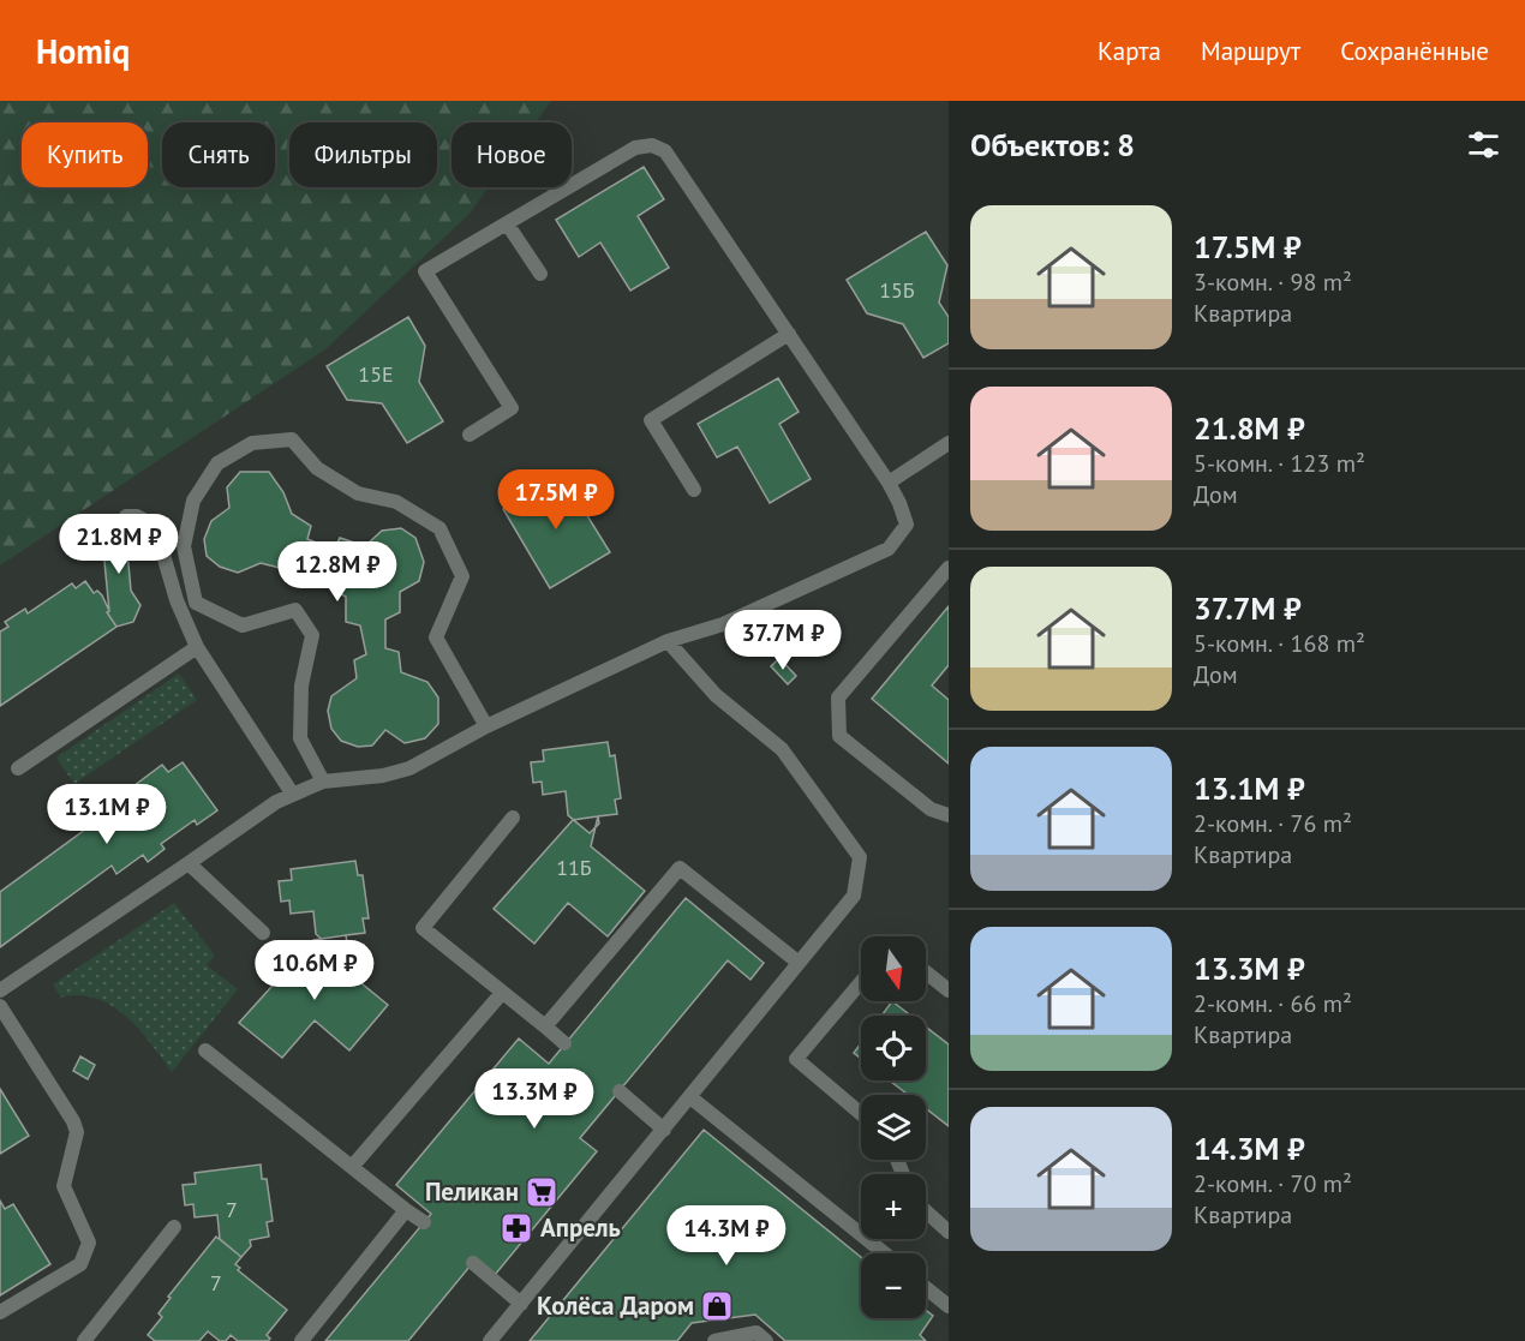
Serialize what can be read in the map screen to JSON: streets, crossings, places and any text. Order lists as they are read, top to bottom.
{
  "places": {
    "supermarket": ["Пеликан"],
    "pharmacy": ["Апрель"],
    "shop": ["Колёса Даром"]
  },
  "house_numbers": [
    "15Б",
    "15Е",
    "11Б",
    "7",
    "7"
  ],
  "north": "bottom",
  "page": {
    "header": "Homiq",
    "nav": ["Карта", "Маршрут", "Сохранённые"],
    "heading": "Объектов: 8",
    "chip": [
      "Купить",
      "Снять",
      "Фильтры",
      "Новое"
    ],
    "list": [
      {
        "name": "17.5M ₽",
        "note": "3-комн. · 98 m² · Квартира"
      },
      {
        "name": "21.8M ₽",
        "note": "5-комн. · 123 m² · Дом"
      },
      {
        "name": "37.7M ₽",
        "note": "5-комн. · 168 m² · Дом"
      },
      {
        "name": "13.1M ₽",
        "note": "2-комн. · 76 m² · Квартира"
      },
      {
        "name": "13.3M ₽",
        "note": "2-комн. · 66 m² · Квартира"
      },
      {
        "name": "14.3M ₽",
        "note": "2-комн. · 70 m² · Квартира"
      }
    ],
    "price": [
      "17.5M ₽",
      "21.8M ₽",
      "12.8M ₽",
      "37.7M ₽",
      "13.1M ₽",
      "10.6M ₽",
      "13.3M ₽",
      "14.3M ₽"
    ],
    "map_buttons": ["+", "−"]
  }
}
